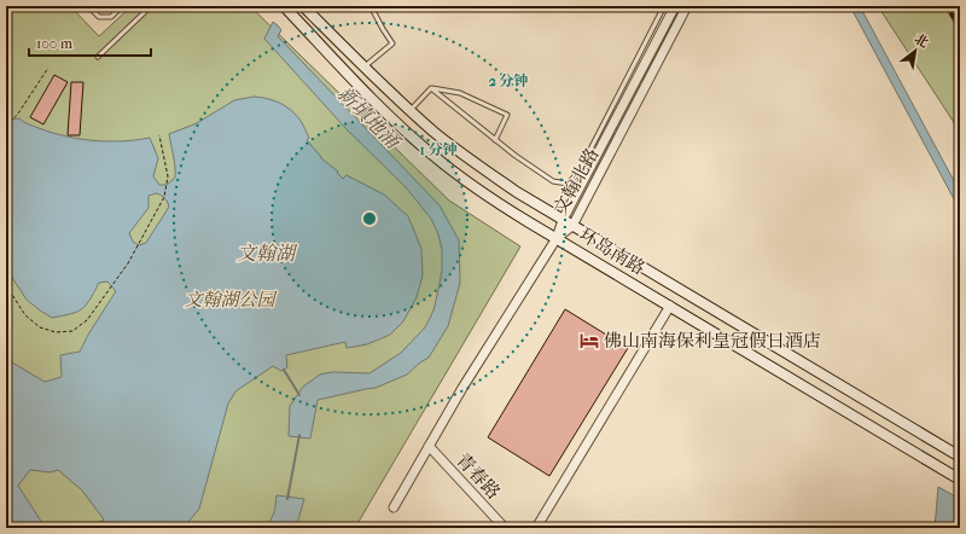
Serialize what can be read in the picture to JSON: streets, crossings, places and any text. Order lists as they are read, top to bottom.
{
  "streets": {
    "main road": ["环岛南路"],
    "street": ["文翰北路", "青春路"]
  },
  "crossings": [
    ["文翰北路", "环岛南路"]
  ],
  "water": ["新填地涌", "文翰湖"],
  "parks": ["文翰湖公园"],
  "places": {
    "hotel": ["佛山南海保利皇冠假日酒店"]
  },
  "scale_bar": "100 m",
  "north": "top right",
  "rings": ["2 分钟", "1 分钟"]
}
